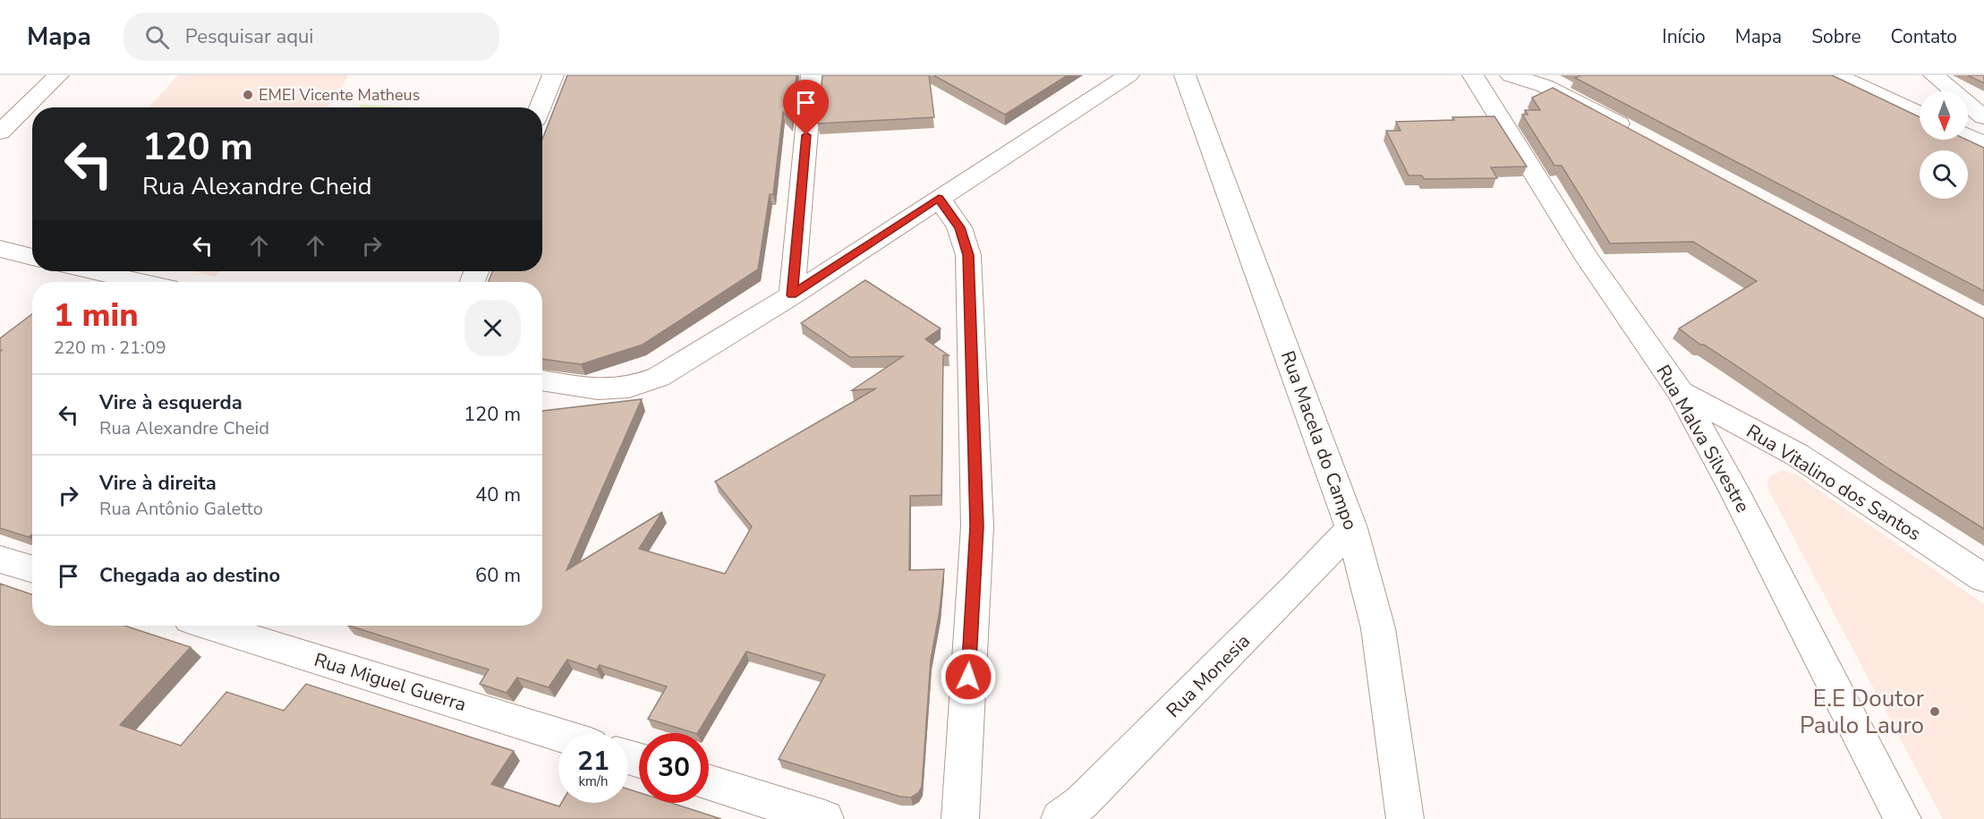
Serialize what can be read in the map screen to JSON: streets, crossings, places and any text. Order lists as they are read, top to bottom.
{
  "streets": {
    "street": [
      "Rua Malva Silvestre",
      "Rua Macela do Campo",
      "Rua Vitalino dos Santos",
      "Rua Monesia",
      "Rua Miguel Guerra"
    ]
  },
  "crossings": [
    ["Rua Malva Silvestre", "Rua Vitalino dos Santos"],
    ["Rua Macela do Campo", "Rua Monesia"]
  ],
  "places": ["EMEI Vicente Matheus", "E.E Doutor Paulo Lauro"],
  "north": "bottom",
  "page": {
    "header": "Mapa",
    "search": "Pesquisar aqui",
    "nav": [
      "Início",
      "Mapa",
      "Sobre",
      "Contato"
    ],
    "turn": ["120 m", "Rua Alexandre Cheid"],
    "heading": ["1 min", "220 m · 21:09"],
    "list": [
      {
        "name": "Vire à esquerda",
        "note": "Rua Alexandre Cheid",
        "value": "120 m"
      },
      {
        "name": "Vire à direita",
        "note": "Rua Antônio Galetto",
        "value": "40 m"
      },
      {
        "name": "Chegada ao destino",
        "value": "60 m"
      }
    ],
    "speed": "21 km/h",
    "limit": "30"
  }
}
